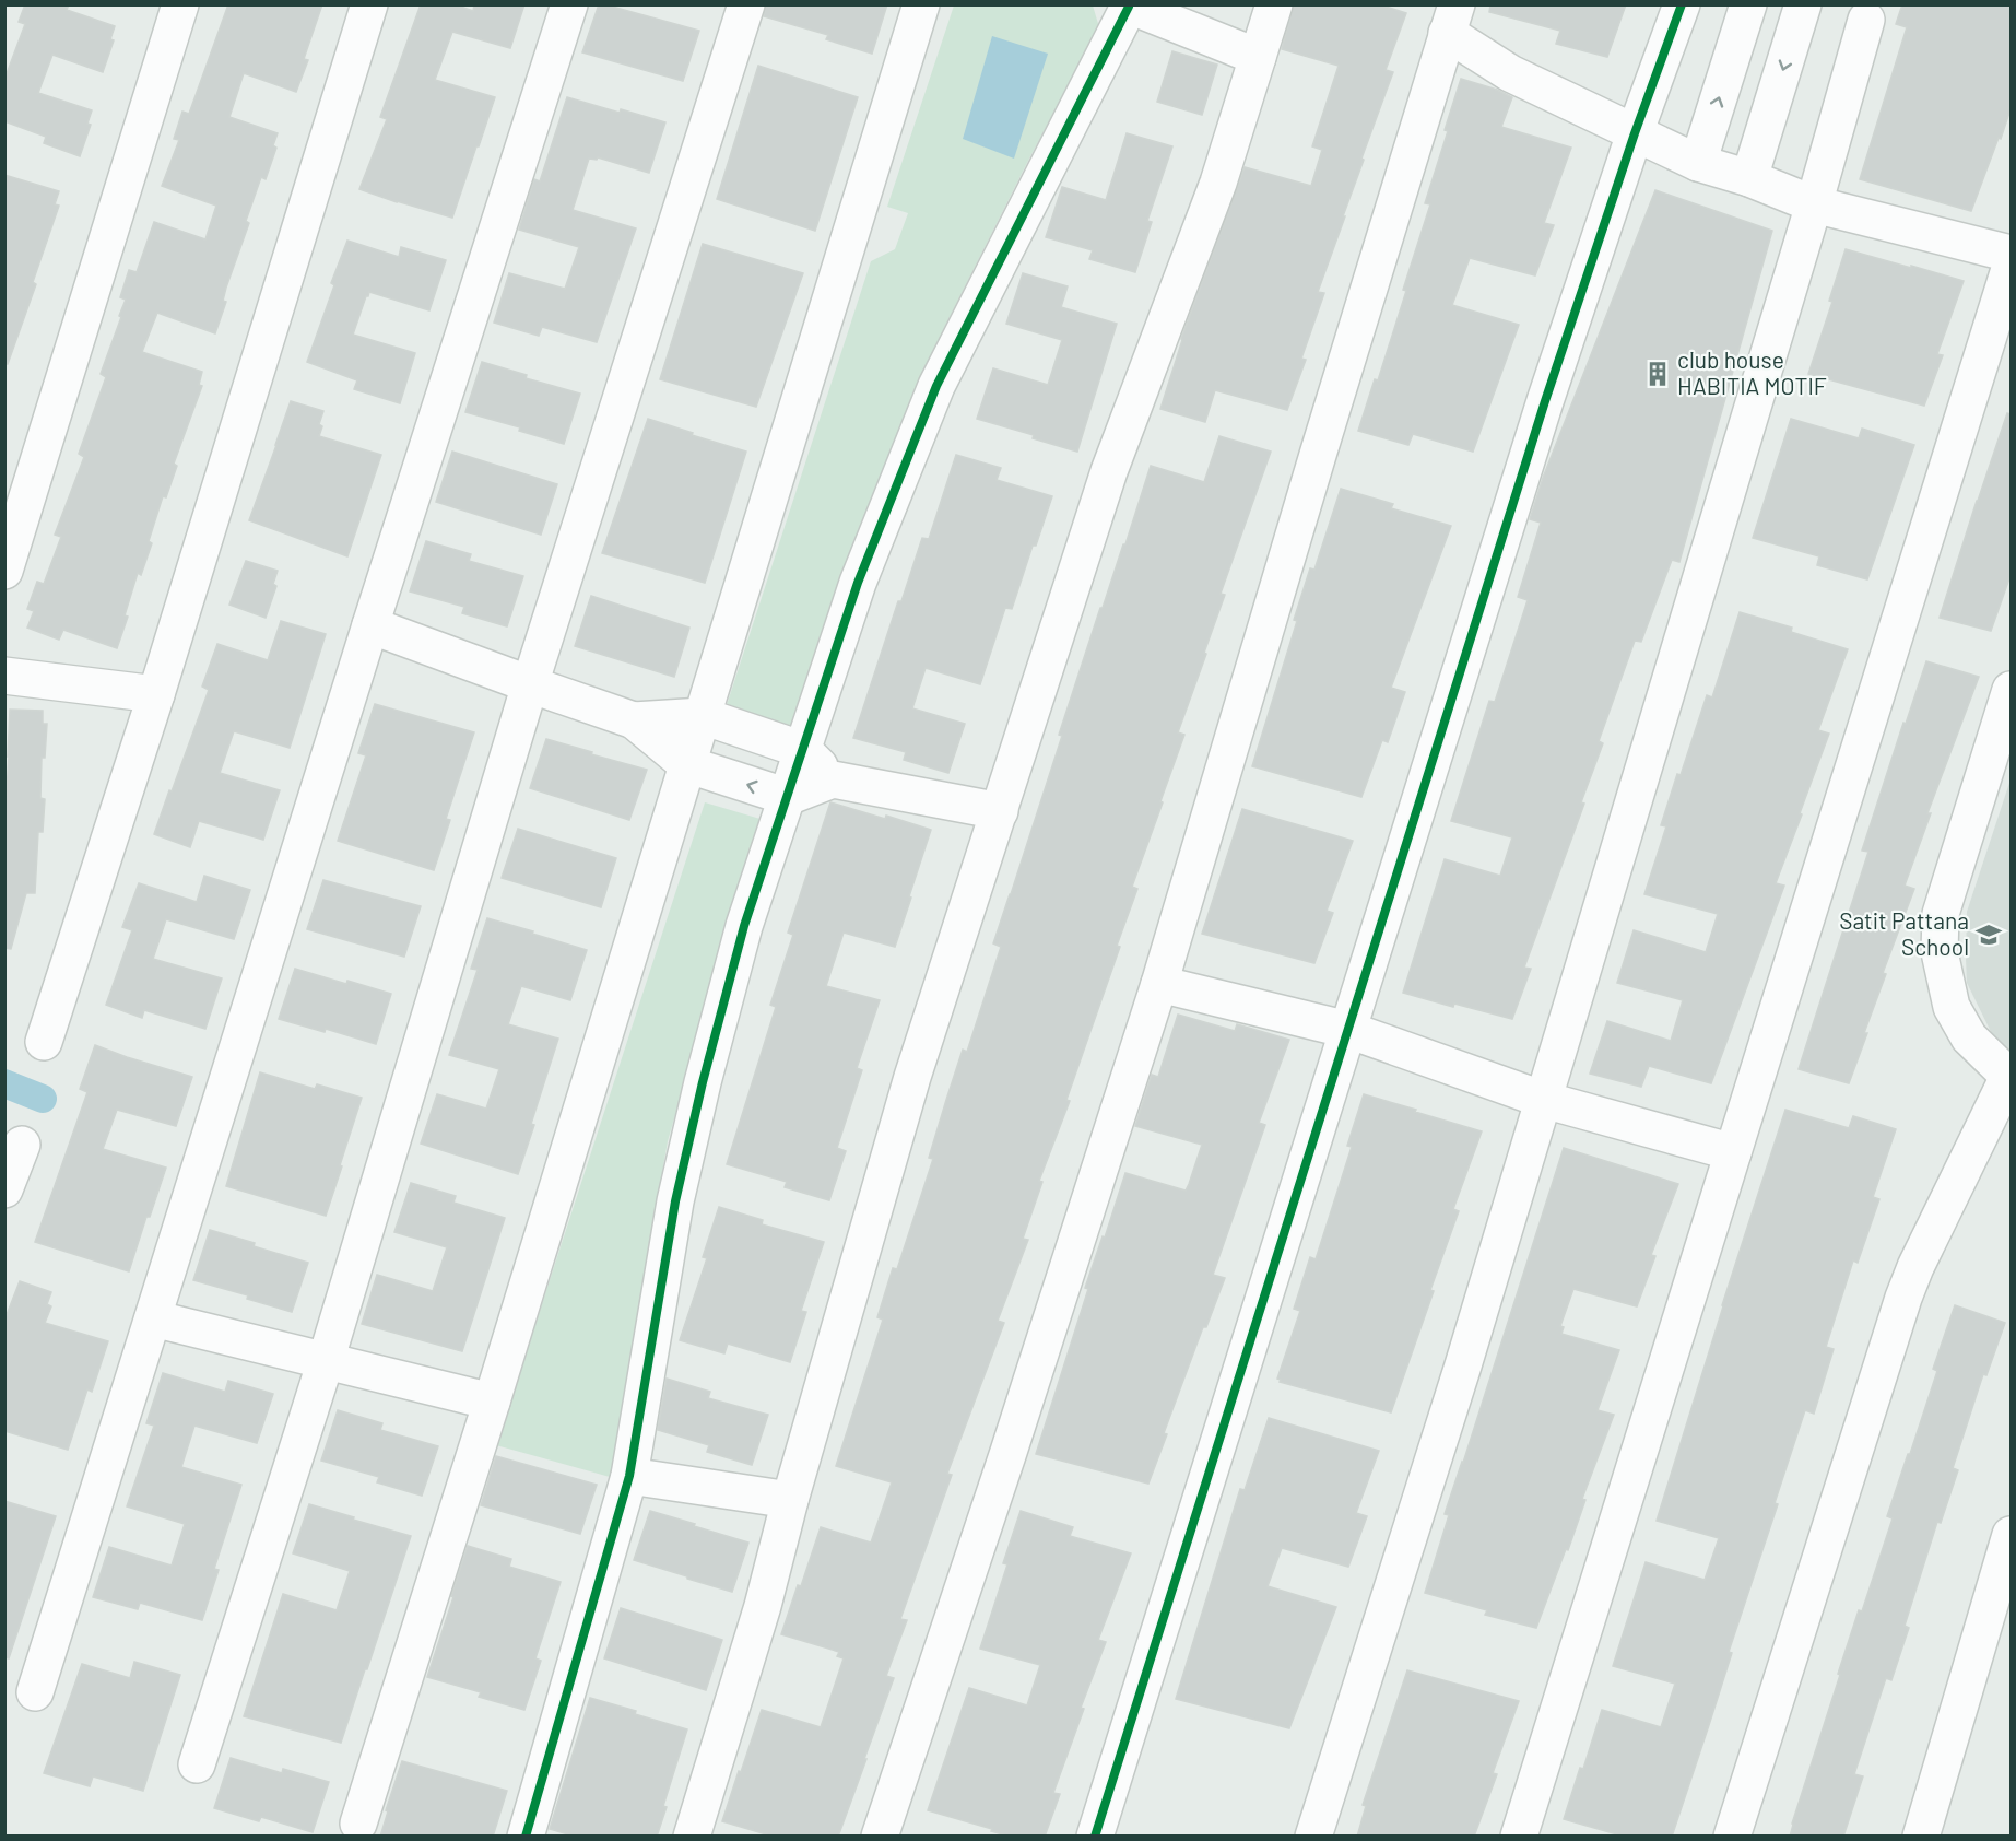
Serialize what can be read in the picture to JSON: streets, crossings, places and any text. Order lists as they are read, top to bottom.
{
  "places": {
    "building": ["club house HABITIA MOTIF"],
    "school or university": ["Satit Pattana School"]
  }
}
